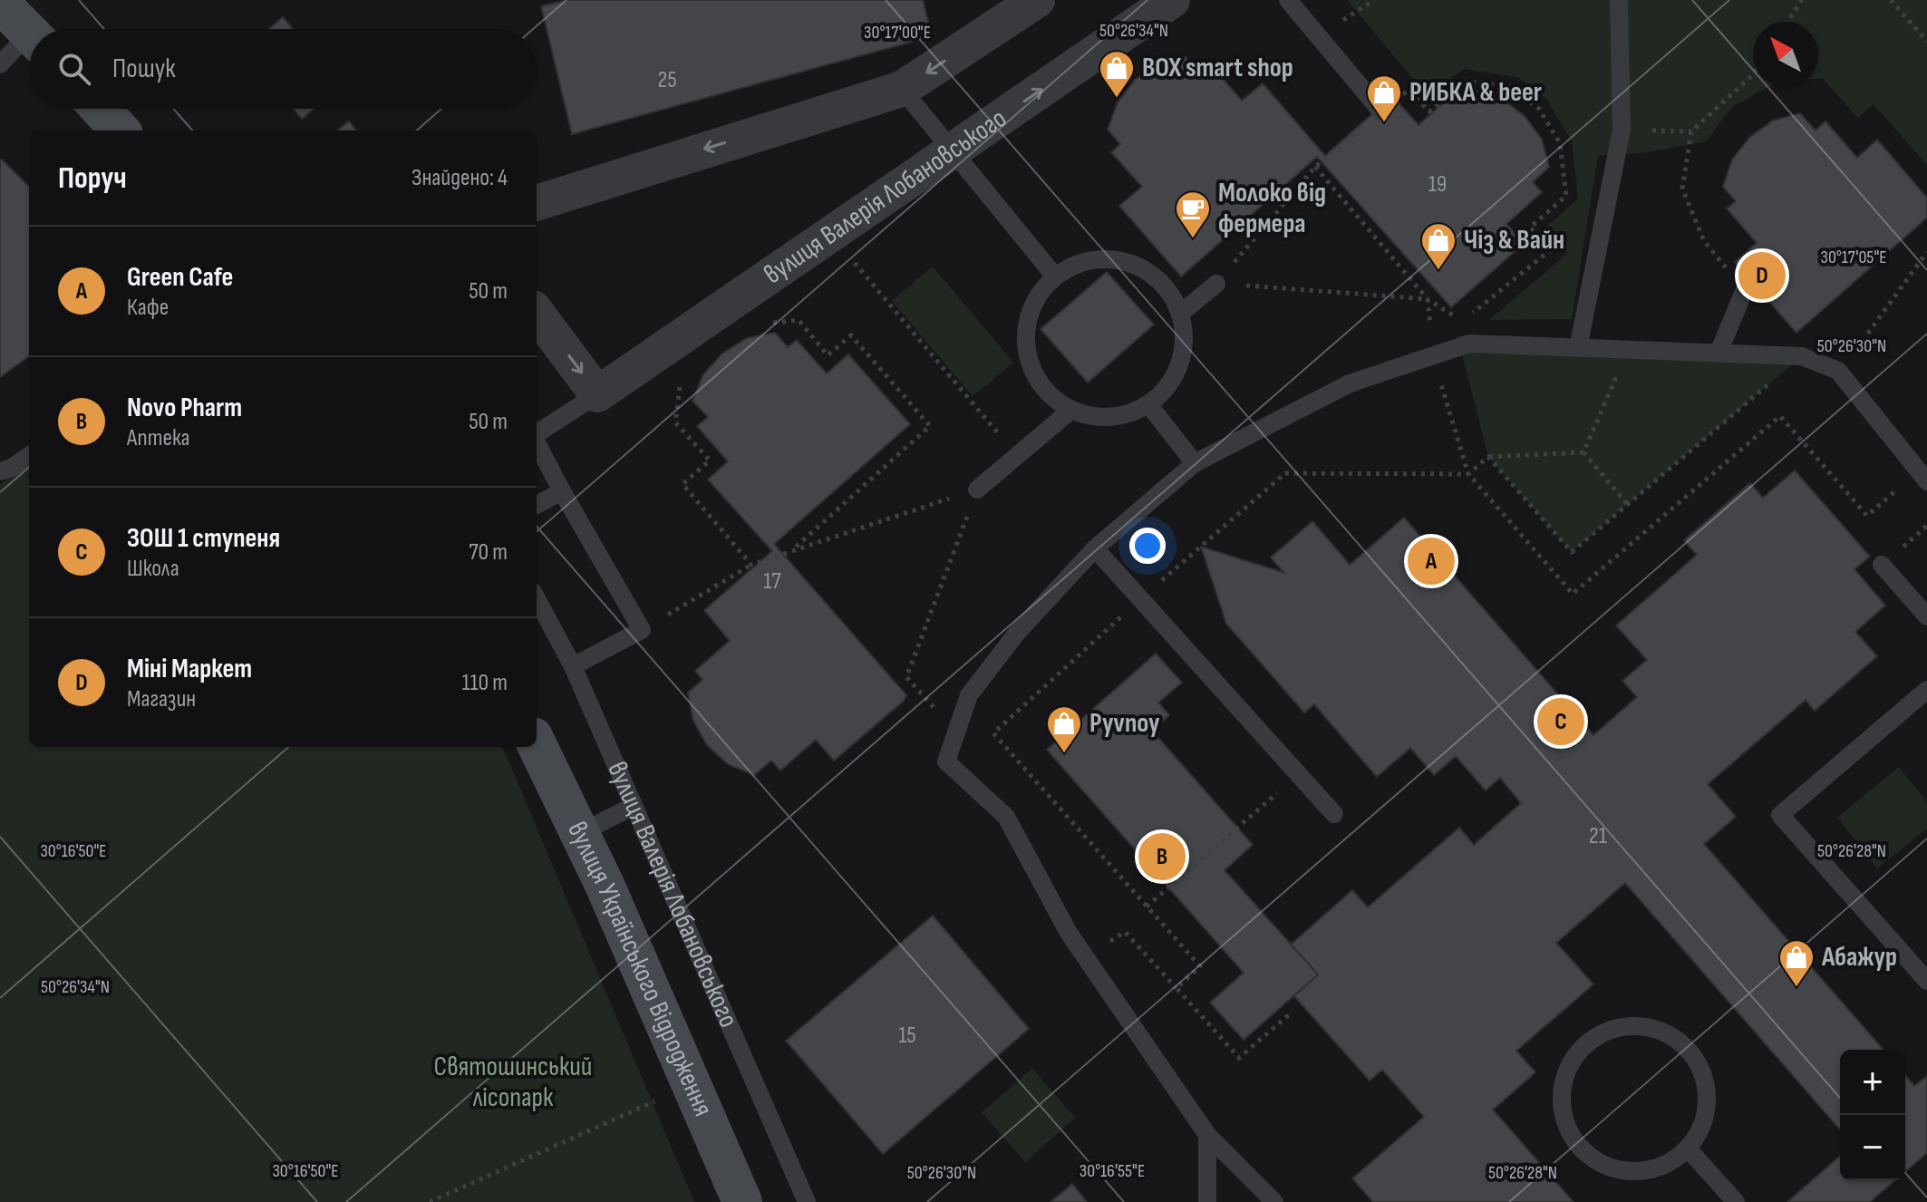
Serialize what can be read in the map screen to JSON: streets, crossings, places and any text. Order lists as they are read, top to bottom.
{
  "streets": {
    "street": ["вулиця Валерія Лобановського", "вулиця Українського Відродження"]
  },
  "parks": ["Святошинський лісопарк"],
  "places": {
    "shop": [
      "BOX smart shop",
      "РИБКА & beer",
      "Чіз & Вайн",
      "Pyvnoy",
      "Абажур"
    ],
    "cafe": ["Молоко від фермера"]
  },
  "house_numbers": [
    "25",
    "19",
    "17",
    "21",
    "15"
  ],
  "north": "top left",
  "page": {
    "search": "Пошук",
    "heading": ["Поруч", "Знайдено: 4"],
    "list": [
      {
        "mark": "A",
        "name": "Green Cafe",
        "note": "Кафе",
        "value": "50 m"
      },
      {
        "mark": "B",
        "name": "Novo Pharm",
        "note": "Аптека",
        "value": "50 m"
      },
      {
        "mark": "C",
        "name": "ЗОШ 1 ступеня",
        "note": "Школа",
        "value": "70 m"
      },
      {
        "mark": "D",
        "name": "Міні Маркет",
        "note": "Магазин",
        "value": "110 m"
      }
    ],
    "pins": [
      "D",
      "A",
      "C",
      "B"
    ],
    "map_buttons": ["+", "−"]
  },
  "coordinates": [
    "50°26'34\"N",
    "30°17'00\"E",
    "30°17'05\"E",
    "50°26'30\"N",
    "50°26'28\"N",
    "30°16'50\"E",
    "30°16'55\"E"
  ]
}
